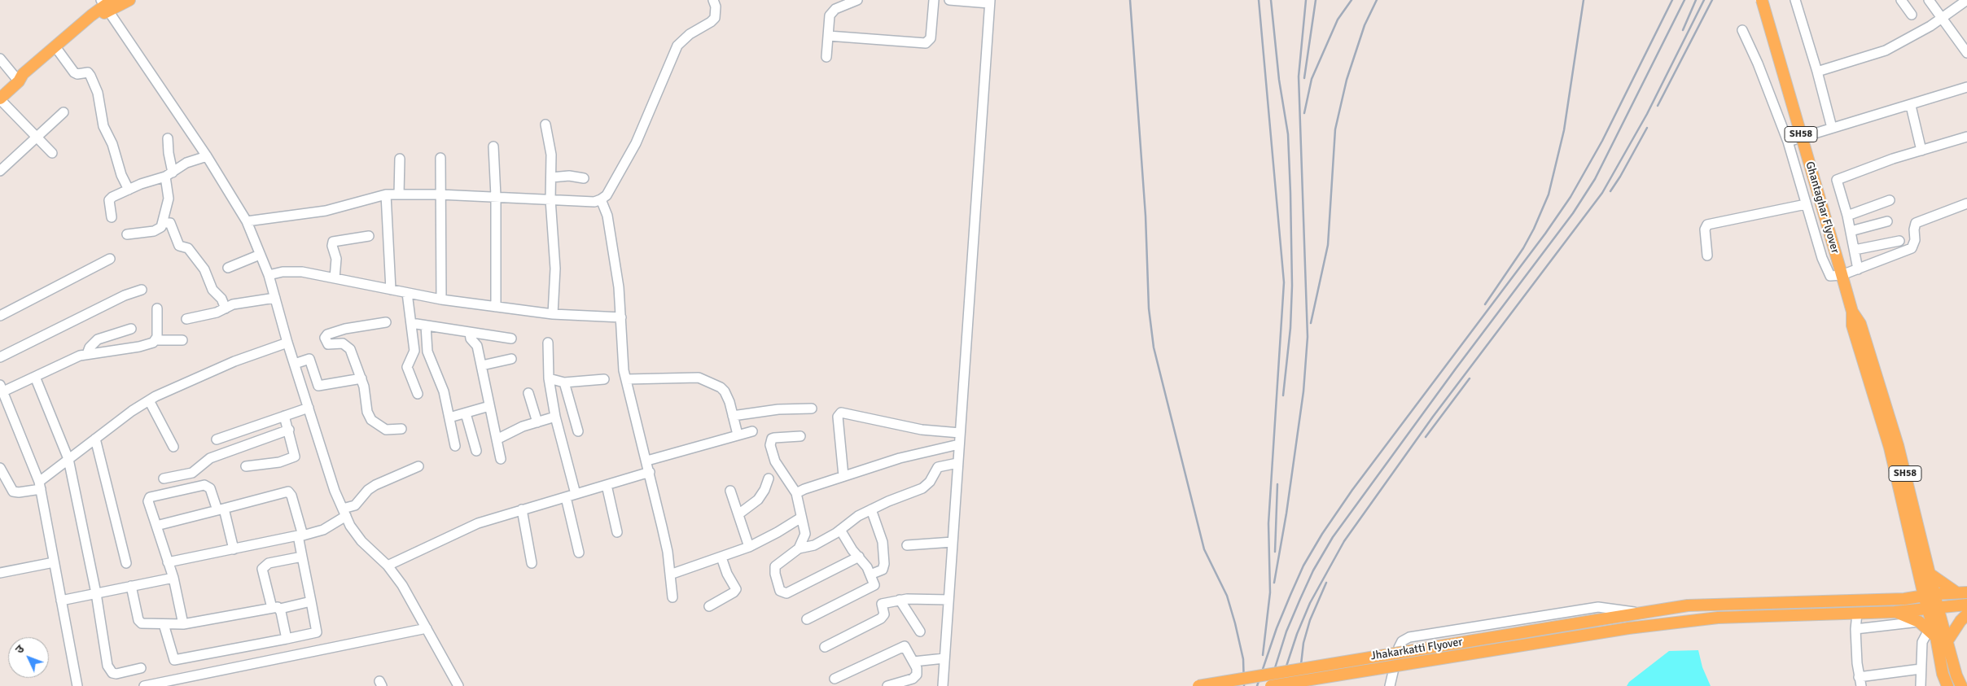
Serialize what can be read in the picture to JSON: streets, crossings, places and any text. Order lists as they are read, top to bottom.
{
  "streets": {
    "main road": ["SH58", "Ghantaghar Flyover", "Jhakarkatti Flyover"]
  },
  "crossings": [
    ["SH58", "Ghantaghar Flyover"],
    ["SH58", "Jhakarkatti Flyover"]
  ],
  "north": "top left"
}
